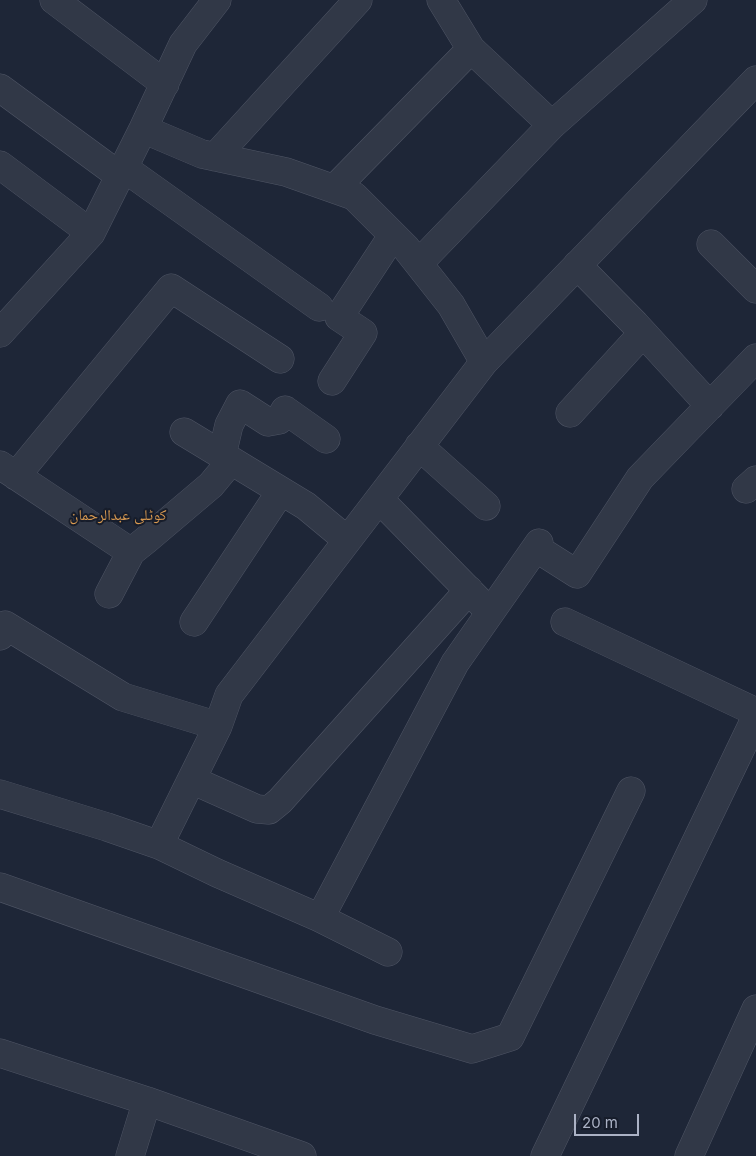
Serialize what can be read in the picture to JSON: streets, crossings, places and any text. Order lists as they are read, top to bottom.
{
  "districts": ["کوٹلی عبدالرحمان"],
  "scale_bar": "20 m"
}
